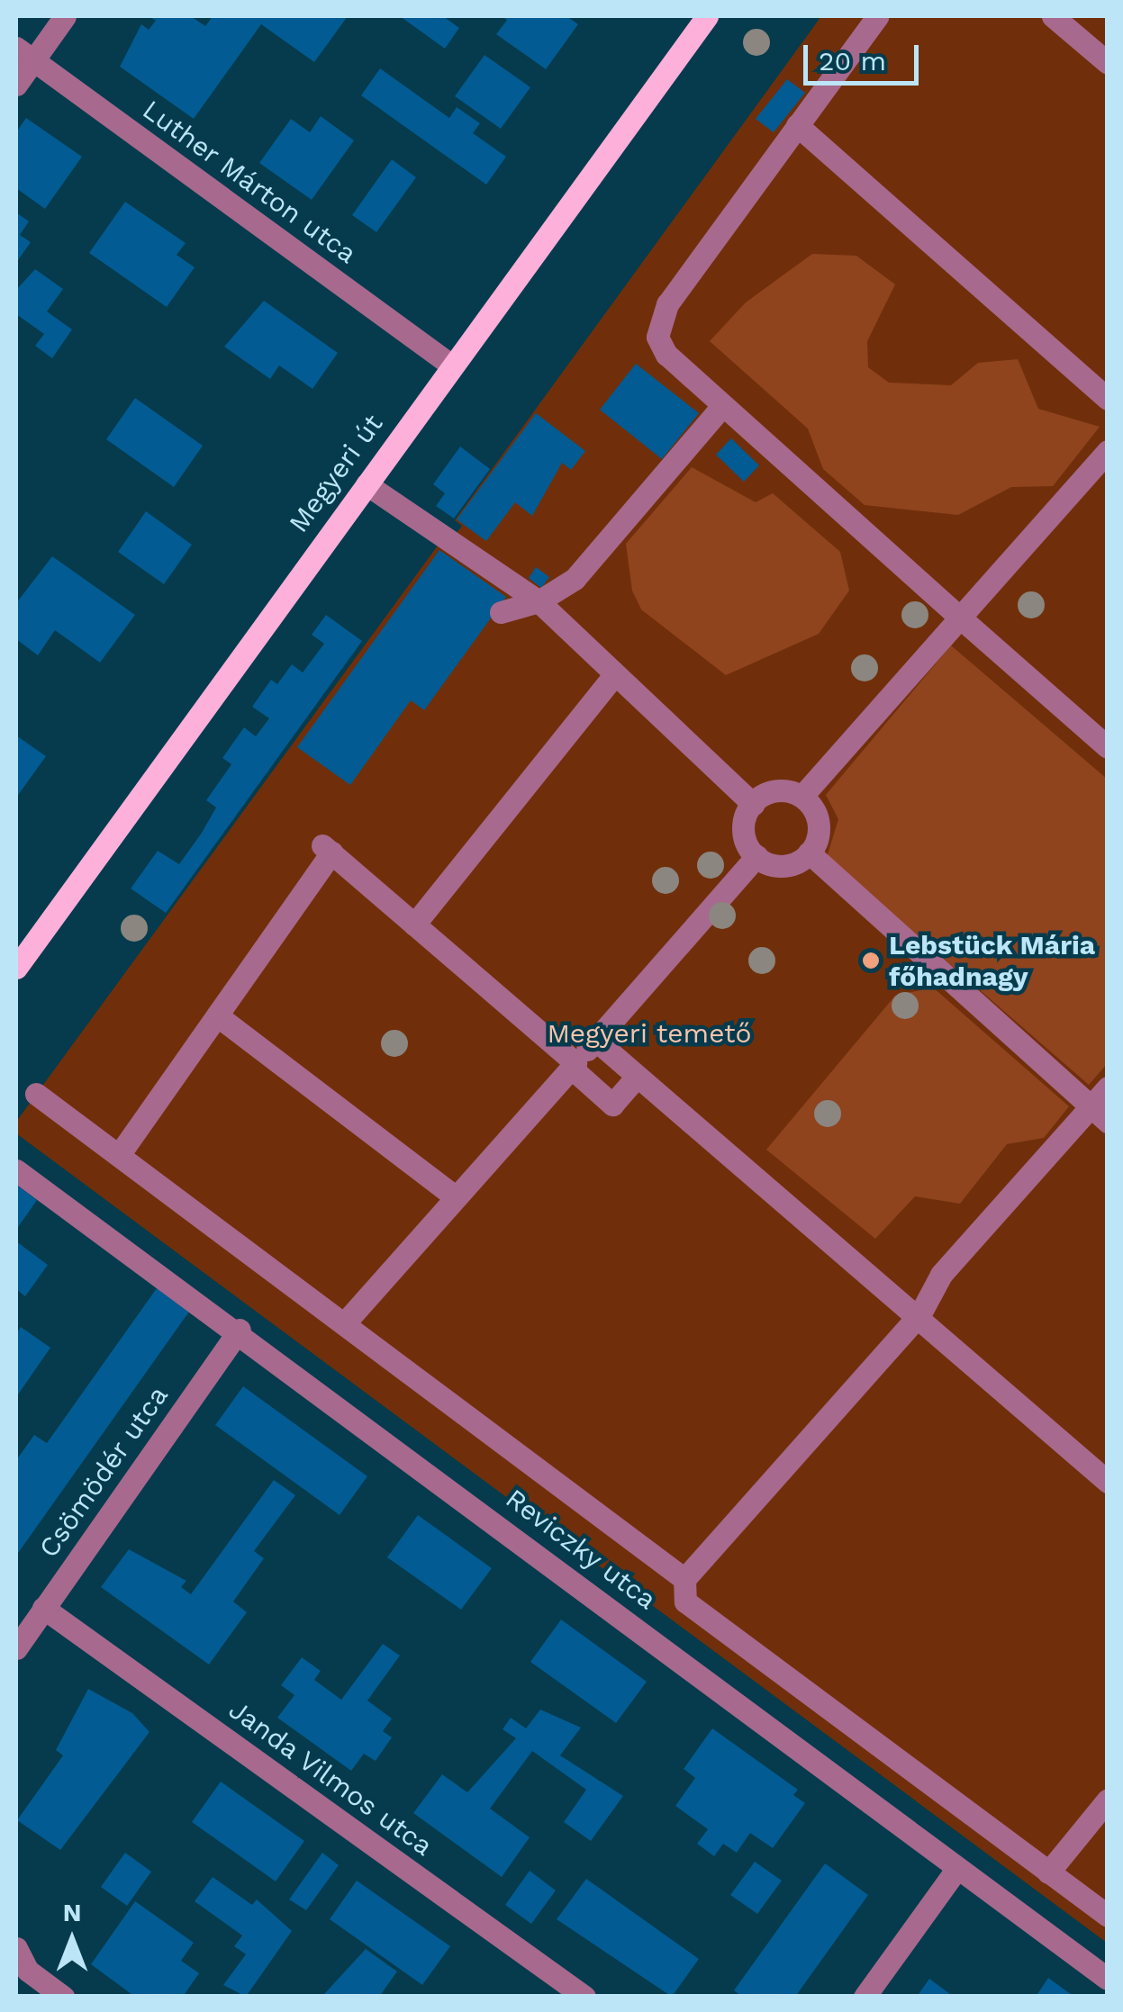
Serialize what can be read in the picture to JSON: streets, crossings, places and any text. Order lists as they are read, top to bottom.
{
  "streets": {
    "main road": ["Megyeri út"],
    "street": [
      "Luther Márton utca",
      "Csömödér utca",
      "Reviczky utca",
      "Janda Vilmos utca"
    ]
  },
  "crossings": [
    ["Luther Márton utca", "Megyeri út"],
    ["Csömödér utca", "Reviczky utca"],
    ["Csömödér utca", "Janda Vilmos utca"]
  ],
  "parks": ["Megyeri temető"],
  "places": ["Lebstück Mária főhadnagy"],
  "scale_bar": "20 m",
  "north": "top"
}
